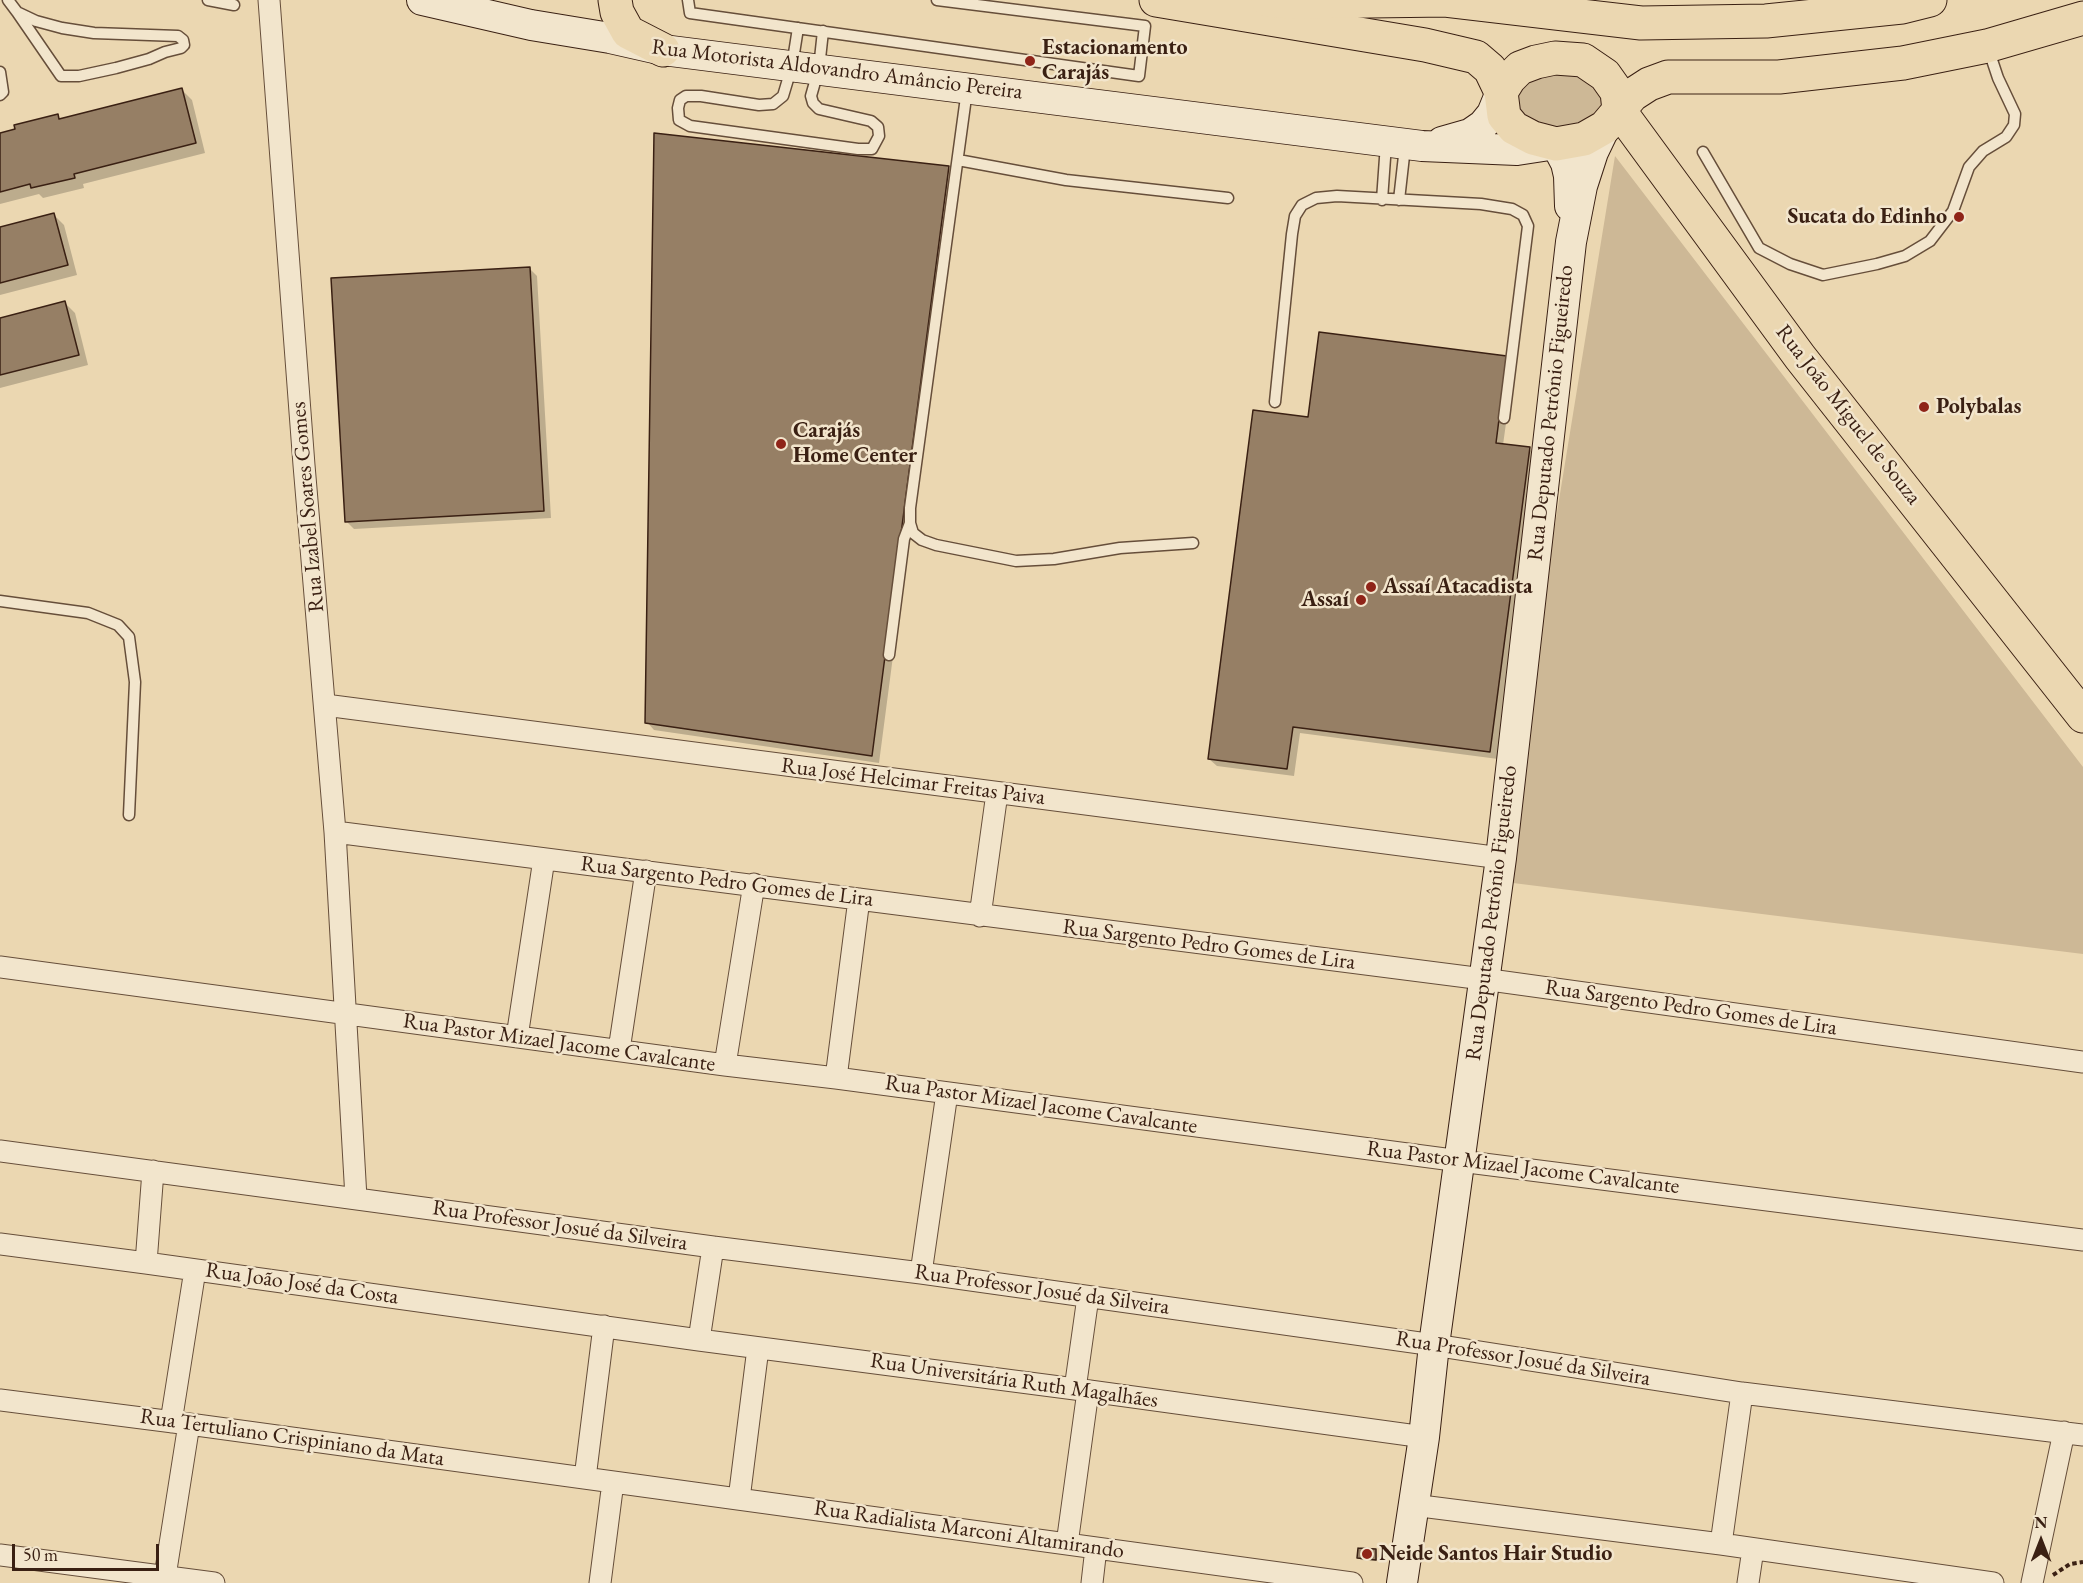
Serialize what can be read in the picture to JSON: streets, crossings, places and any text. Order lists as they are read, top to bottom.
{
  "streets": {
    "main road": ["Rua João Miguel de Souza"],
    "street": [
      "Rua Motorista Aldovandro Amâncio Pereira",
      "Rua Deputado Petrônio Figueiredo",
      "Rua Izabel Soares Gomes",
      "Rua José Helcimar Freitas Paiva",
      "Rua Sargento Pedro Gomes de Lira",
      "Rua Pastor Mizael Jacome Cavalcante",
      "Rua Professor Josué da Silveira",
      "Rua João José da Costa",
      "Rua Universitária Ruth Magalhães",
      "Rua Tertuliano Crispiniano da Mata",
      "Rua Radialista Marconi Altamirando"
    ]
  },
  "crossings": [
    ["Rua Motorista Aldovandro Amâncio Pereira", "Rua Deputado Petrônio Figueiredo"],
    ["Rua Motorista Aldovandro Amâncio Pereira", "Rua João Miguel de Souza"],
    ["Rua Deputado Petrônio Figueiredo", "Rua João Miguel de Souza"],
    ["Rua Deputado Petrônio Figueiredo", "Rua José Helcimar Freitas Paiva"],
    ["Rua Deputado Petrônio Figueiredo", "Rua Sargento Pedro Gomes de Lira"],
    ["Rua Deputado Petrônio Figueiredo", "Rua Pastor Mizael Jacome Cavalcante"],
    ["Rua Deputado Petrônio Figueiredo", "Rua Professor Josué da Silveira"],
    ["Rua Deputado Petrônio Figueiredo", "Rua Universitária Ruth Magalhães"],
    ["Rua Izabel Soares Gomes", "Rua José Helcimar Freitas Paiva"],
    ["Rua Izabel Soares Gomes", "Rua Sargento Pedro Gomes de Lira"],
    ["Rua Izabel Soares Gomes", "Rua Pastor Mizael Jacome Cavalcante"],
    ["Rua Izabel Soares Gomes", "Rua Professor Josué da Silveira"],
    ["Rua João José da Costa", "Rua Universitária Ruth Magalhães"],
    ["Rua Tertuliano Crispiniano da Mata", "Rua Radialista Marconi Altamirando"]
  ],
  "places": [
    "Estacionamento Carajás",
    "Sucata do Edinho",
    "Polybalas",
    "Carajás Home Center",
    "Assaí Atacadista",
    "Assaí",
    "Neide Santos Hair Studio"
  ],
  "scale_bar": "50 m",
  "north": "top"
}
